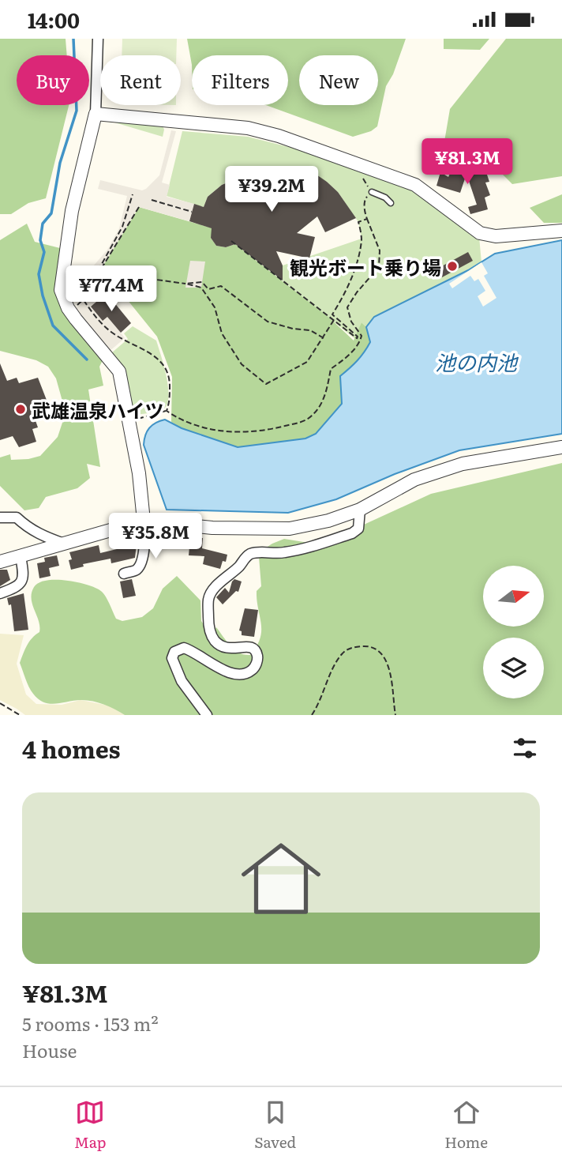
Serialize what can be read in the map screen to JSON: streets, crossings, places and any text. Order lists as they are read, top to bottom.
{
  "water": ["池の内池"],
  "places": ["観光ボート乗り場", "武雄温泉ハイツ"],
  "north": "right",
  "page": {
    "status": "14:00",
    "chip": [
      "Buy",
      "Rent",
      "Filters",
      "New"
    ],
    "price": [
      "¥81.3M",
      "¥39.2M",
      "¥77.4M",
      "¥35.8M"
    ],
    "heading": "4 homes",
    "list": [
      {
        "name": "¥81.3M",
        "note": "5 rooms · 153 m² · House"
      }
    ],
    "tabs": ["Map", "Saved", "Home"]
  }
}
